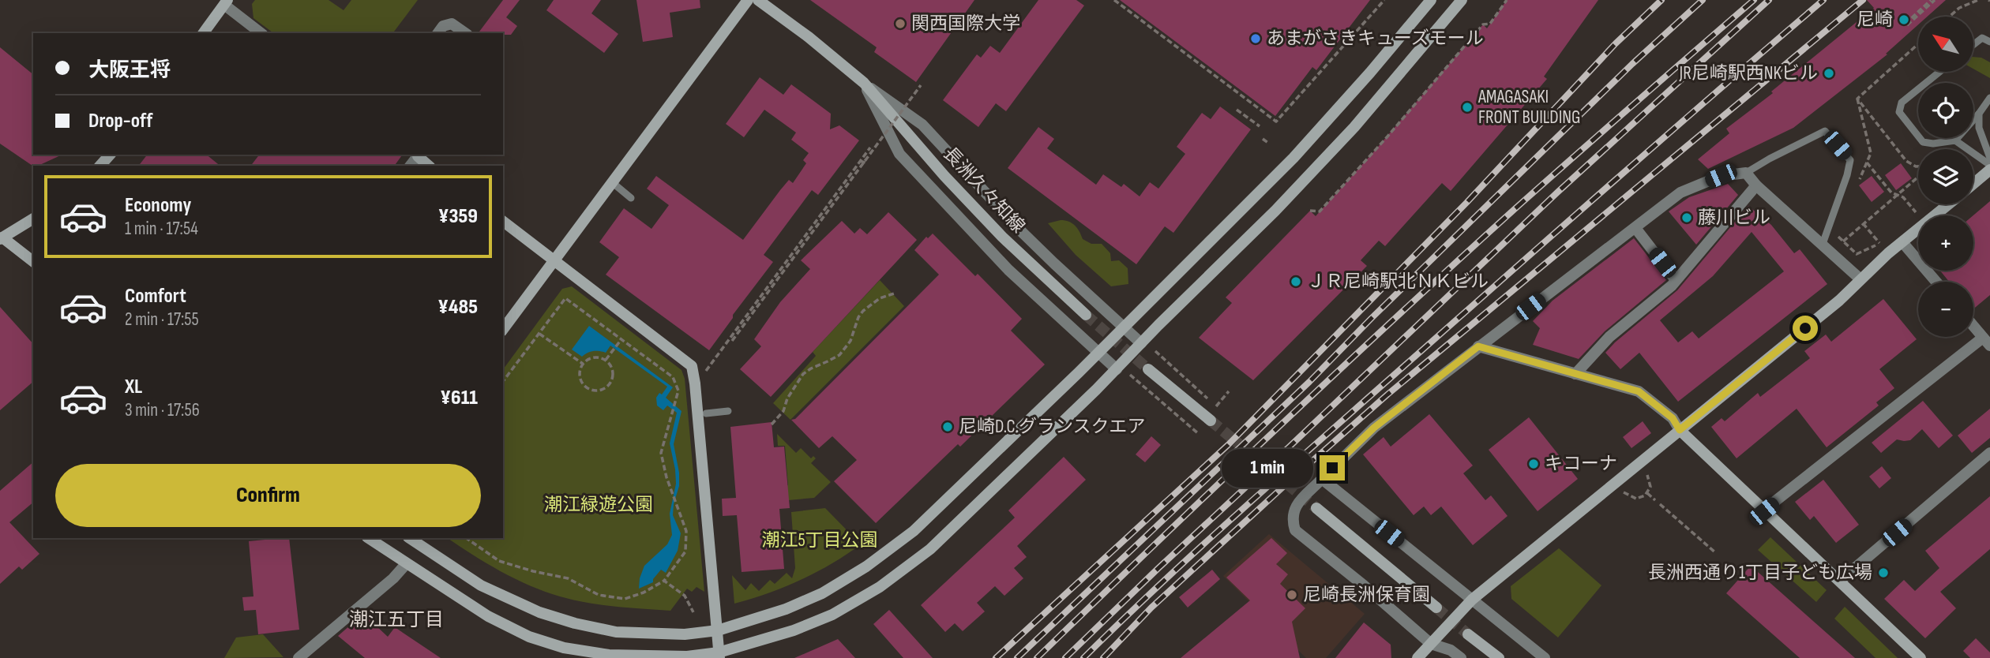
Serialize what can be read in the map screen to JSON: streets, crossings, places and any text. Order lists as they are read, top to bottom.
{
  "streets": {
    "street": ["長洲久々知線"]
  },
  "districts": ["潮江五丁目"],
  "parks": ["潮江緑遊公園", "潮江5丁目公園"],
  "places": [
    "尼崎",
    "関西国際大学",
    "あまがさきキューズモール",
    "JR尼崎駅西NKビル",
    "AMAGASAKI FRONT BUILDING",
    "藤川ビル",
    "ＪＲ尼崎駅北ＮＫビル",
    "尼崎D.C.グランスクエア",
    "キコーナ",
    "長洲西通り1丁目子ども広場",
    "尼崎長洲保育園"
  ],
  "north": "top left",
  "page": {
    "map_buttons": ["+", "−"],
    "banner": ["大阪王将", "Drop-off"],
    "list": [
      {
        "name": "Economy",
        "note": "1 min · 17:54",
        "value": "¥359"
      },
      {
        "name": "Comfort",
        "note": "2 min · 17:55",
        "value": "¥485"
      },
      {
        "name": "XL",
        "note": "3 min · 17:56",
        "value": "¥611"
      }
    ],
    "bubble": "1 min",
    "buttons": "Confirm"
  }
}
